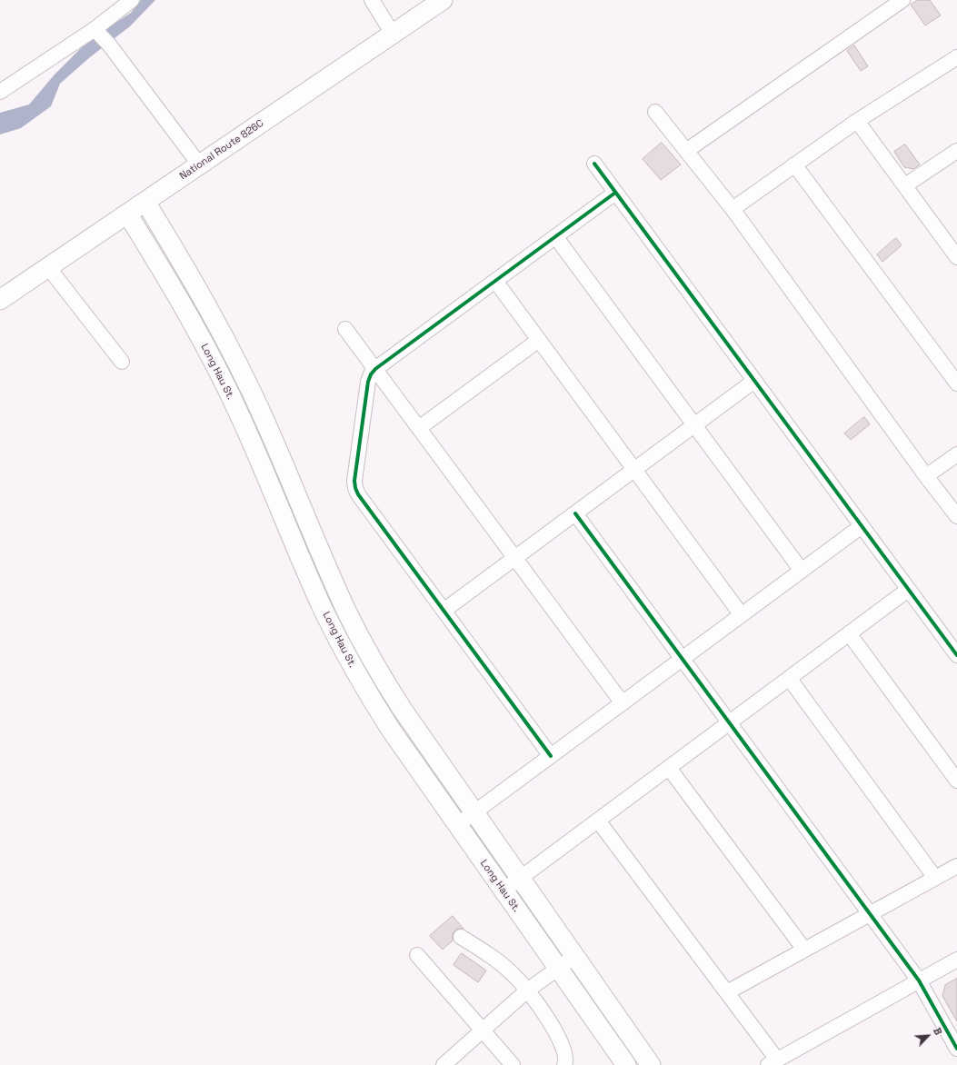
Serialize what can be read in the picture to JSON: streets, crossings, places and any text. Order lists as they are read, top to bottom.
{
  "streets": {
    "main road": ["National Route 826C", "Long Hau St."]
  },
  "crossings": [
    ["National Route 826C", "Long Hau St."]
  ],
  "north": "top right"
}
